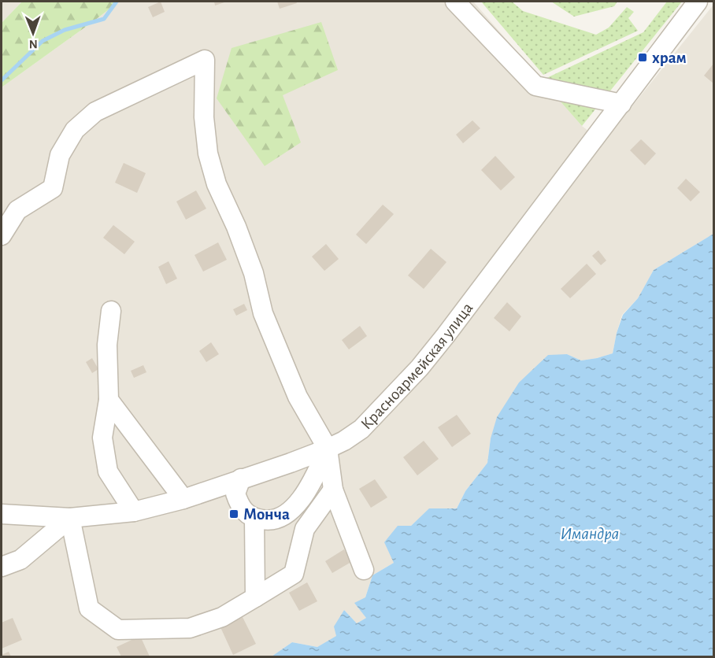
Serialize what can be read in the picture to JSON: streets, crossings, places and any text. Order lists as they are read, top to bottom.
{
  "streets": {
    "street": ["Красноармейская улица"]
  },
  "water": ["Имандра"],
  "places": {
    "transit": ["храм", "Монча"]
  },
  "north": "bottom"
}
